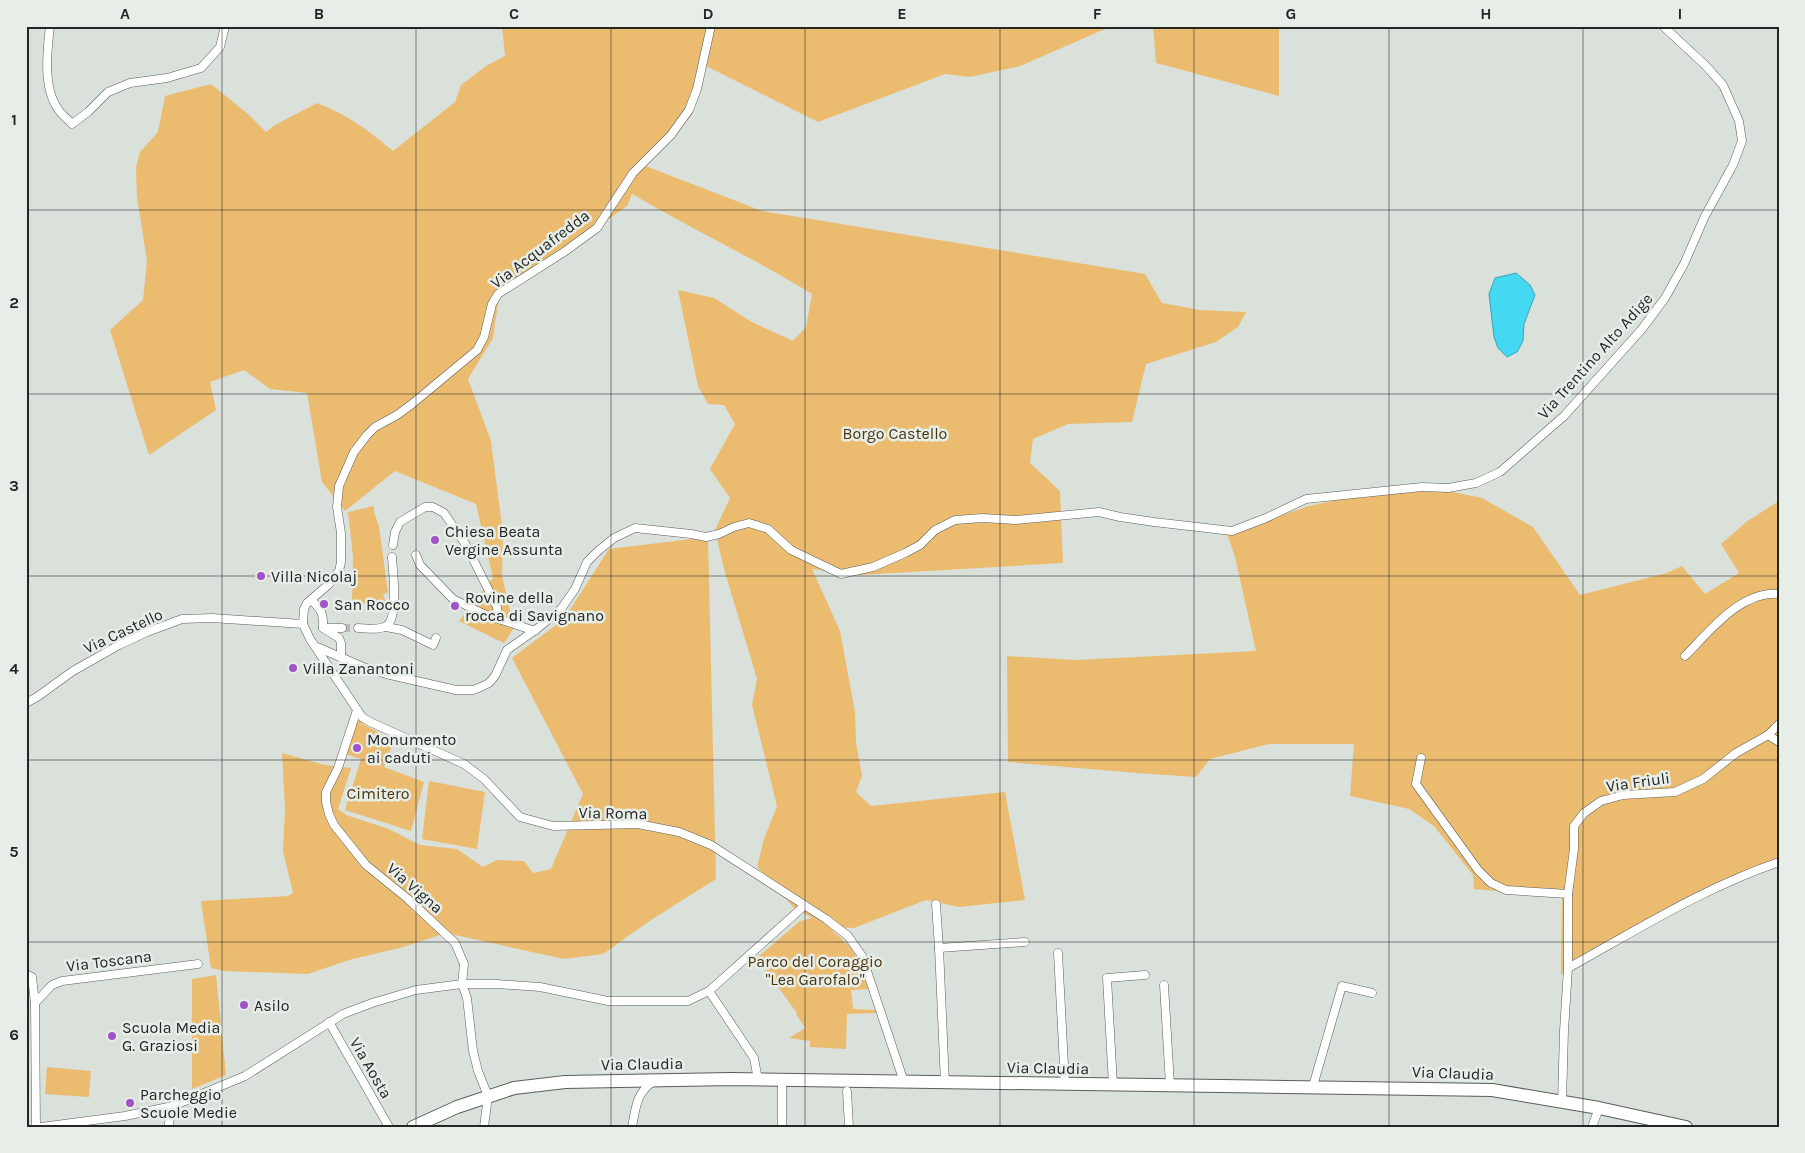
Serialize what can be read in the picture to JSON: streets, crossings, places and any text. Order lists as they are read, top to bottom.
{
  "streets": {
    "main road": ["Via Claudia"],
    "street": [
      "Via Acquafredda",
      "Via Trentino Alto Adige",
      "Via Castello",
      "Via Friuli",
      "Via Roma",
      "Via Vigna",
      "Via Toscana",
      "Via Aosta"
    ]
  },
  "crossings": [
    ["Via Trentino Alto Adige", "Via Roma"],
    ["Via Castello", "Via Roma"],
    ["Via Friuli", "Via Claudia"],
    ["Via Roma", "Via Vigna"],
    ["Via Roma", "Via Claudia"],
    ["Via Vigna", "Via Claudia"]
  ],
  "parks": ["Borgo Castello", "Cimitero", "Parco del Coraggio \"Lea Garofalo\""],
  "places": [
    "Chiesa Beata Vergine Assunta",
    "Villa Nicolaj",
    "San Rocco",
    "Rovine della rocca di Savignano",
    "Villa Zanantoni",
    "Monumento ai caduti",
    "Asilo",
    "Scuola Media G. Graziosi",
    "Parcheggio Scuole Medie"
  ],
  "grid": {
    "columns": [
      "A",
      "B",
      "C",
      "D",
      "E",
      "F",
      "G",
      "H",
      "I"
    ],
    "rows": [
      "1",
      "2",
      "3",
      "4",
      "5",
      "6"
    ]
  }
}
